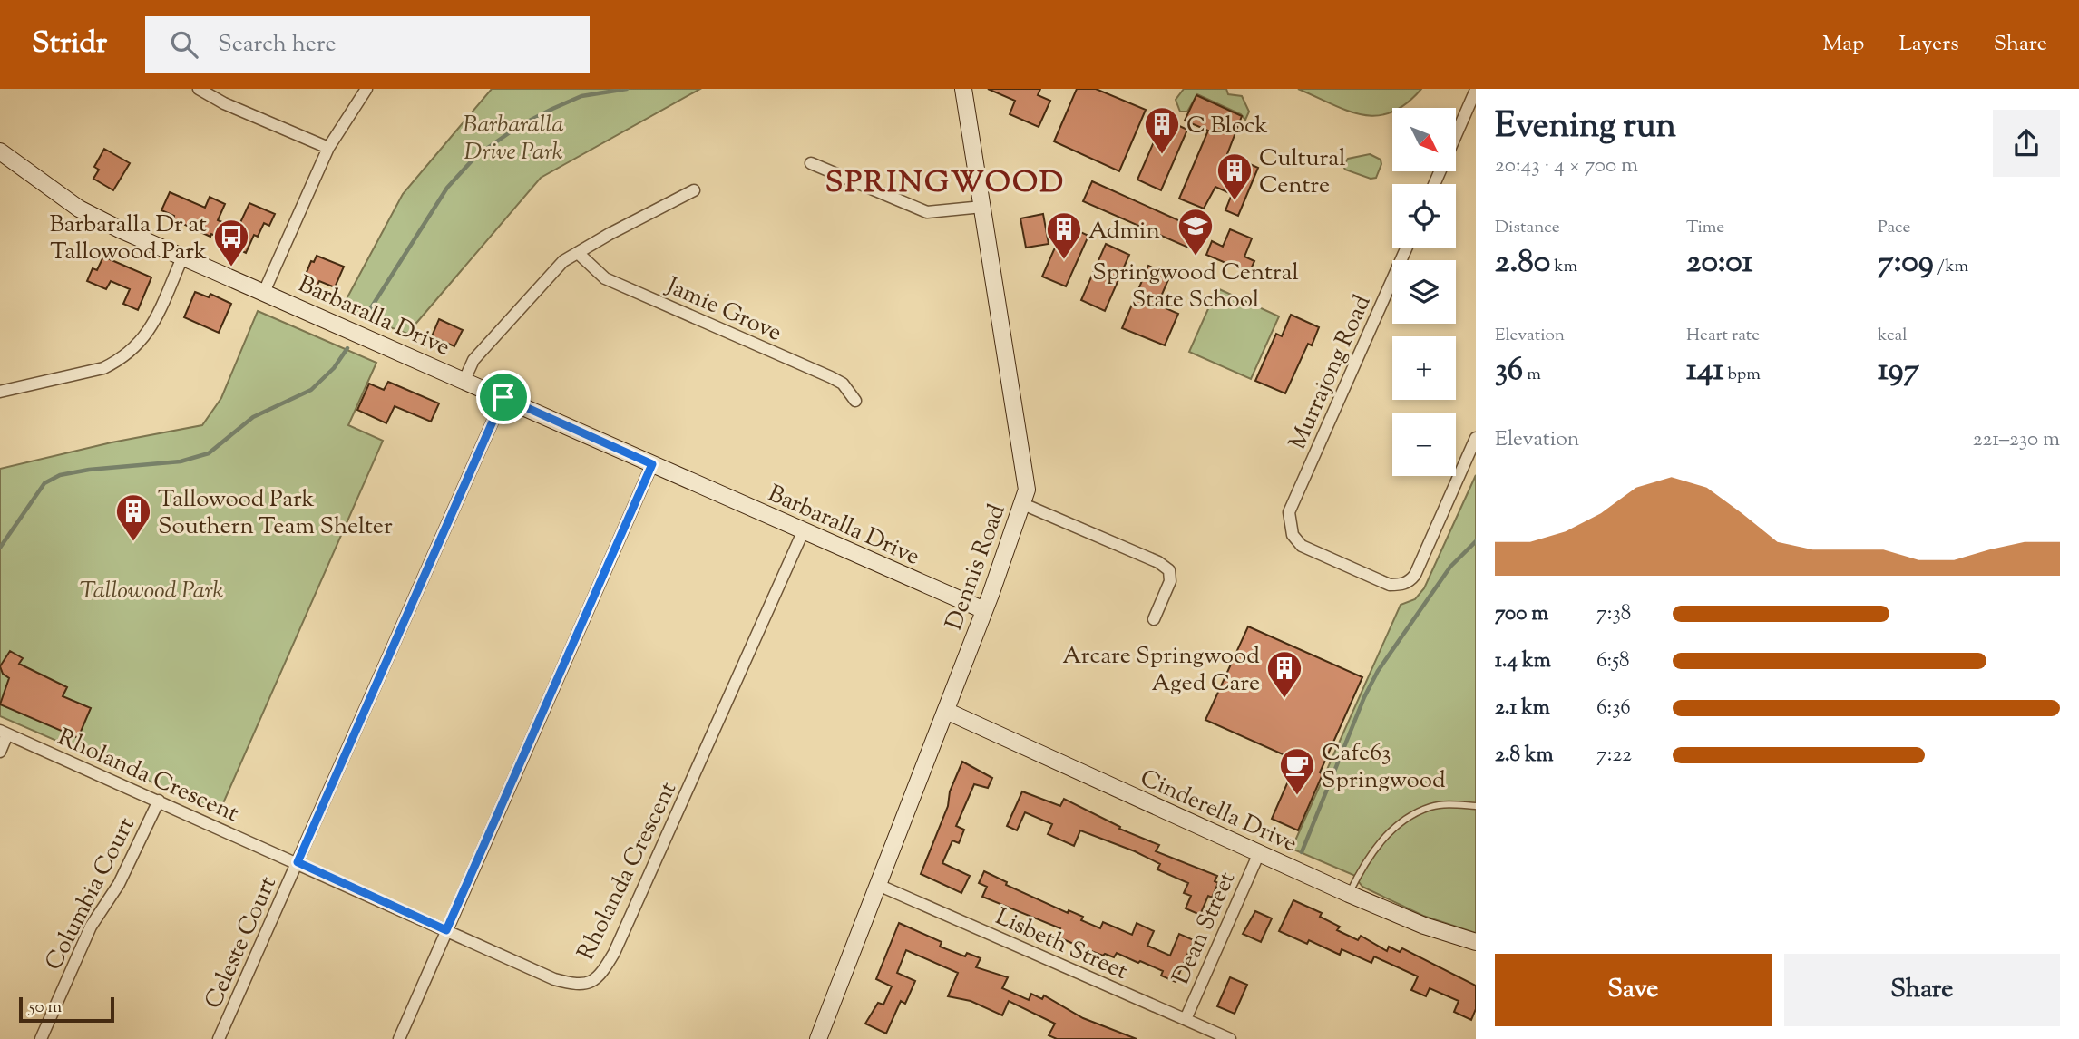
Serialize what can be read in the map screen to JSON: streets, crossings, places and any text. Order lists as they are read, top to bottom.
{
  "streets": {
    "street": [
      "Jamie Grove",
      "Barbaralla Drive",
      "Murrajong Road",
      "Dennis Road",
      "Rholanda Crescent",
      "Cinderella Drive",
      "Columbia Court",
      "Dean Street",
      "Celeste Court",
      "Lisbeth Street"
    ]
  },
  "crossings": [
    ["Barbaralla Drive", "Dennis Road"],
    ["Barbaralla Drive", "Rholanda Crescent"],
    ["Barbaralla Drive", "Celeste Court"],
    ["Dennis Road", "Cinderella Drive"],
    ["Dennis Road", "Lisbeth Street"],
    ["Rholanda Crescent", "Columbia Court"],
    ["Rholanda Crescent", "Celeste Court"],
    ["Cinderella Drive", "Dean Street"],
    ["Dean Street", "Lisbeth Street"]
  ],
  "districts": ["SPRINGWOOD"],
  "parks": ["Barbaralla Drive Park", "Tallowood Park"],
  "places": {
    "building": [
      "C Block",
      "Cultural Centre",
      "Admin",
      "Tallowood Park Southern Team Shelter",
      "Arcare Springwood Aged Care"
    ],
    "school or university": ["Springwood Central State School"],
    "bus stop": ["Barbaralla Dr at Tallowood Park"],
    "cafe": ["Cafe63 Springwood"]
  },
  "scale_bar": "50 m",
  "north": "bottom right",
  "page": {
    "header": "Stridr",
    "search": "Search here",
    "nav": ["Map", "Layers", "Share"],
    "heading": ["Evening run", "20:43 · 4 × 700 m"],
    "map_buttons": ["+", "−"],
    "stats": [
      ["Distance", "2.80 km"],
      ["Time", "20:01"],
      ["Pace", "7:09 /km"],
      ["Elevation", "36 m"],
      ["Heart rate", "141 bpm"],
      ["kcal", "197"]
    ],
    "chart": ["Elevation", "221–230 m"],
    "list": [
      {
        "name": "700 m",
        "note": "7:38"
      },
      {
        "name": "1.4 km",
        "note": "6:58"
      },
      {
        "name": "2.1 km",
        "note": "6:36"
      },
      {
        "name": "2.8 km",
        "note": "7:22"
      }
    ],
    "buttons": ["Save", "Share"],
    "scale": "50 m"
  }
}
